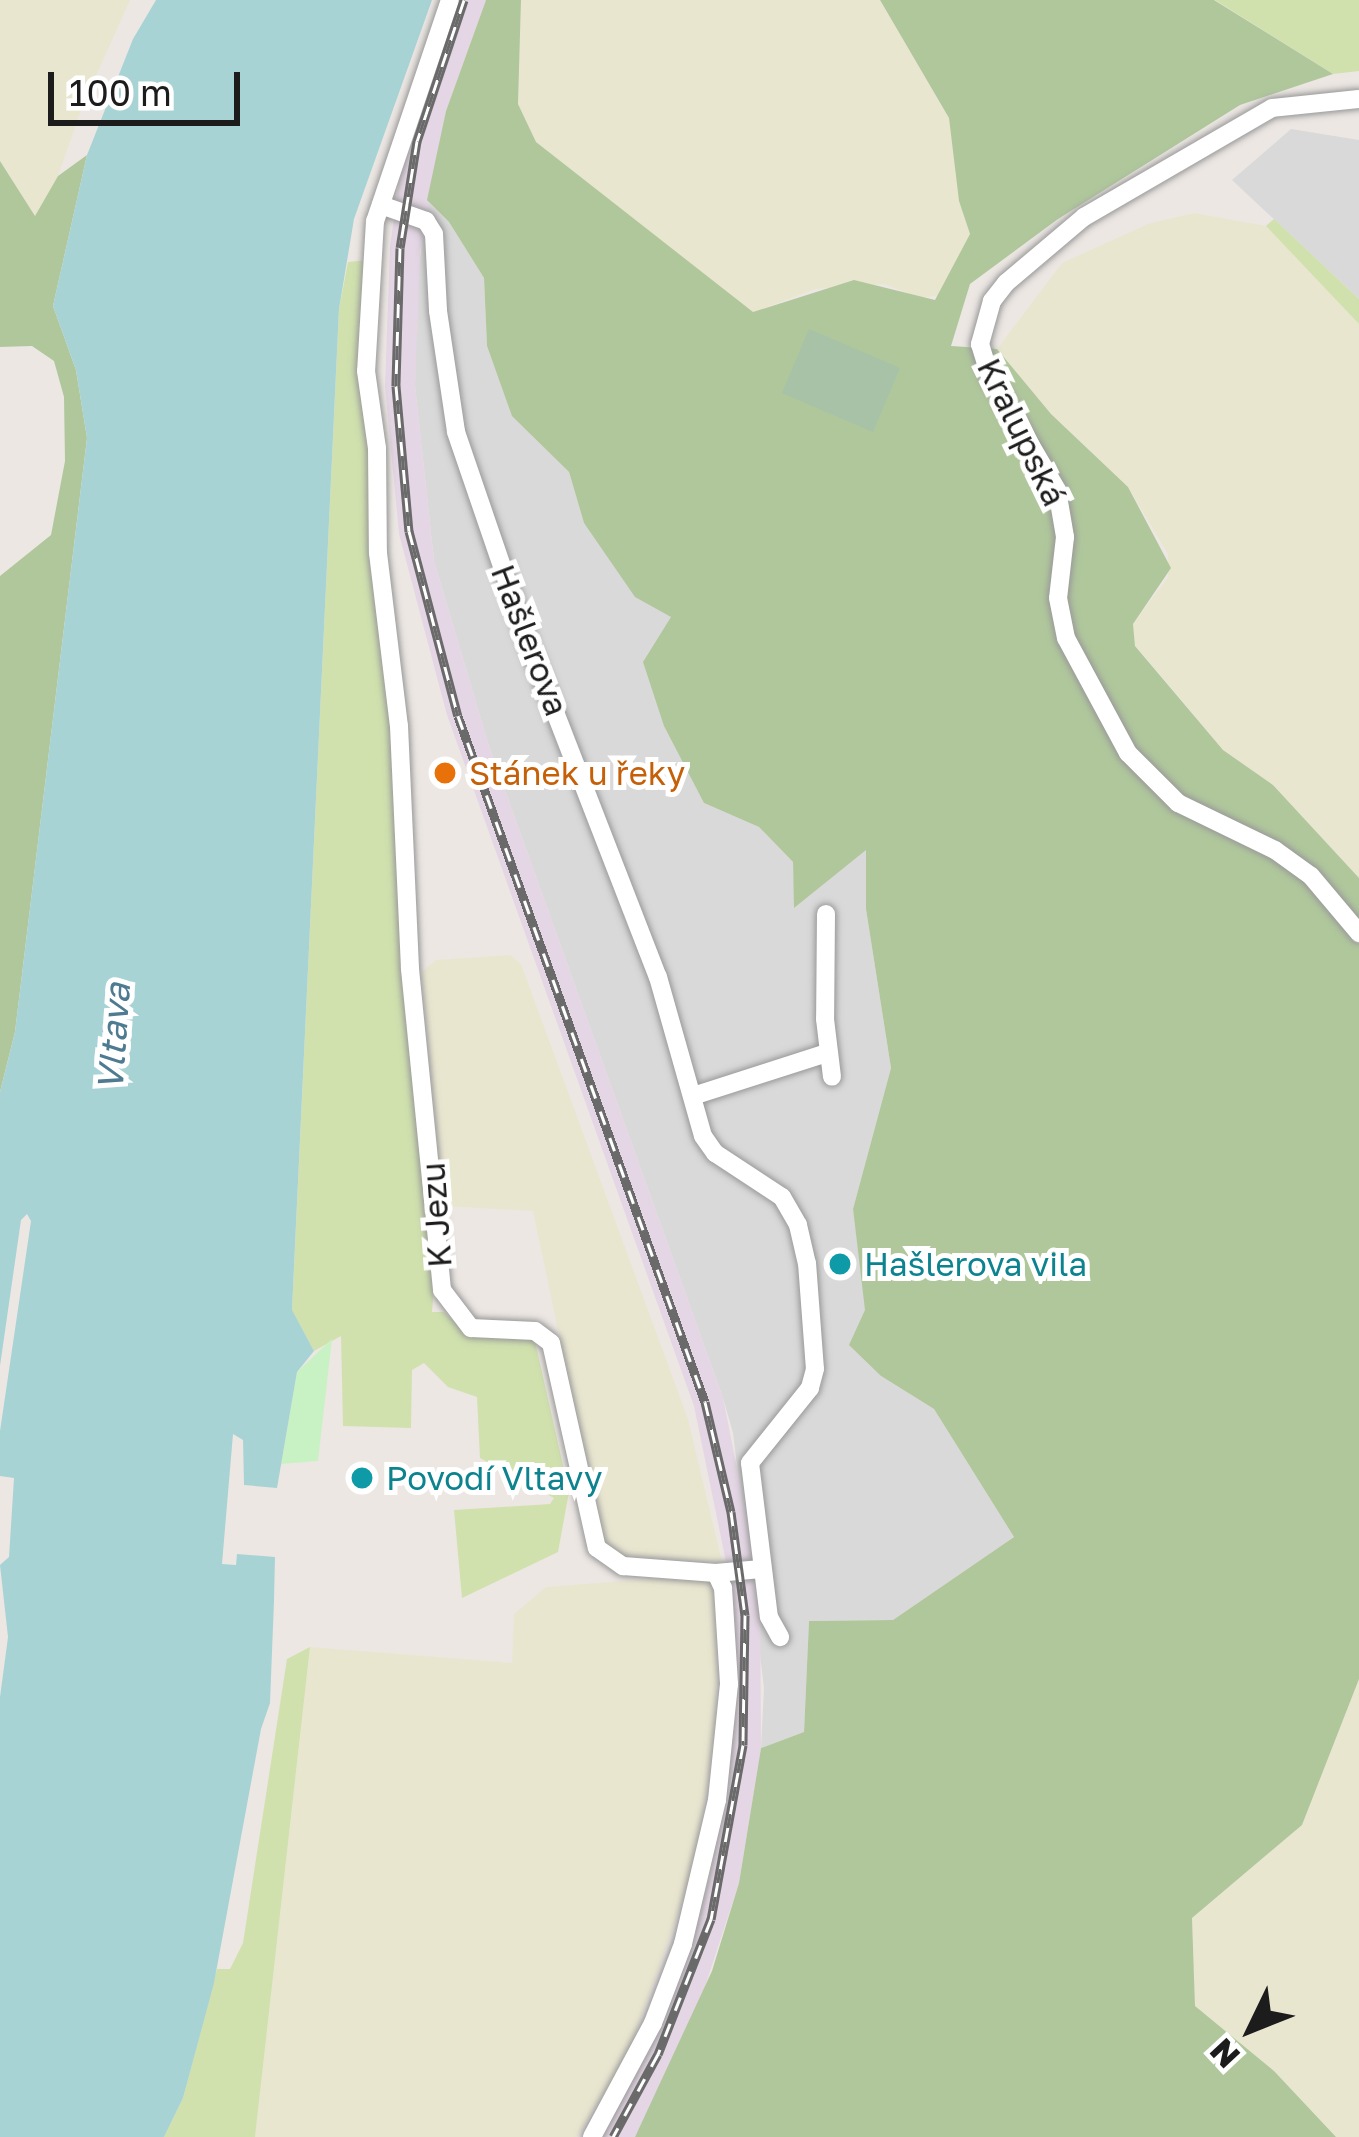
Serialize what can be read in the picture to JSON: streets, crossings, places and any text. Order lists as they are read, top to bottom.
{
  "streets": {
    "street": ["Kralupská", "Hašlerova", "K Jezu"]
  },
  "crossings": [
    ["Hašlerova", "K Jezu"]
  ],
  "water": ["Vltava"],
  "places": ["Stánek u řeky", "Hašlerova vila", "Povodí Vltavy"],
  "scale_bar": "100 m",
  "north": "bottom left"
}
